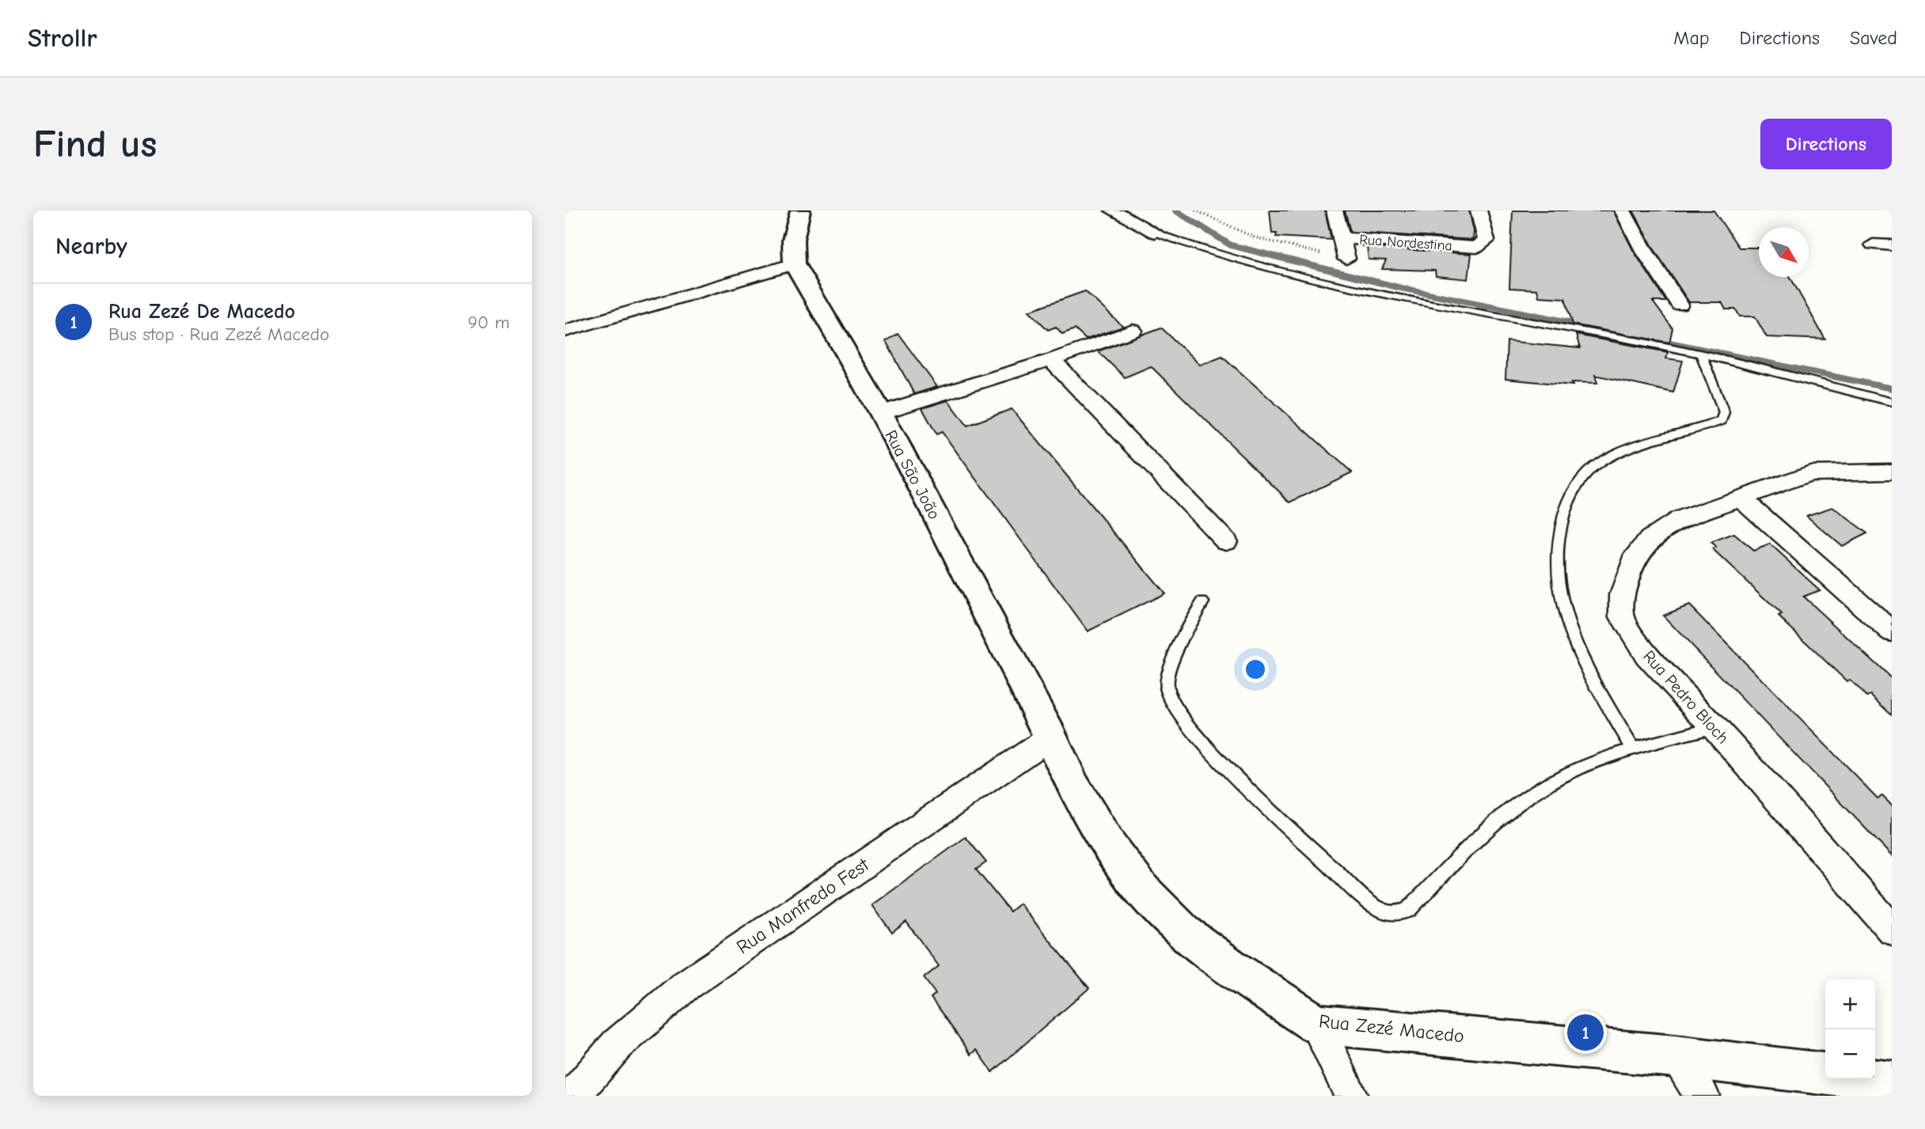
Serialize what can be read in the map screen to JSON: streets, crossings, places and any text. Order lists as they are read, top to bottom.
{
  "streets": {
    "street": [
      "Rua Nordestina",
      "Rua São João",
      "Rua Pedro Bloch",
      "Rua Manfredo Fest",
      "Rua Zezé Macedo"
    ]
  },
  "crossings": [
    ["Rua São João", "Rua Manfredo Fest"],
    ["Rua São João", "Rua Zezé Macedo"],
    ["Rua Manfredo Fest", "Rua Zezé Macedo"]
  ],
  "north": "bottom right",
  "page": {
    "header": "Strollr",
    "nav": ["Map", "Directions", "Saved"],
    "buttons": "Directions",
    "title": "Find us",
    "heading": "Nearby",
    "list": [
      {
        "mark": "1",
        "name": "Rua Zezé De Macedo",
        "note": "Bus stop · Rua Zezé Macedo",
        "value": "90 m"
      }
    ],
    "map_buttons": ["+", "−"],
    "pins": "1"
  }
}
